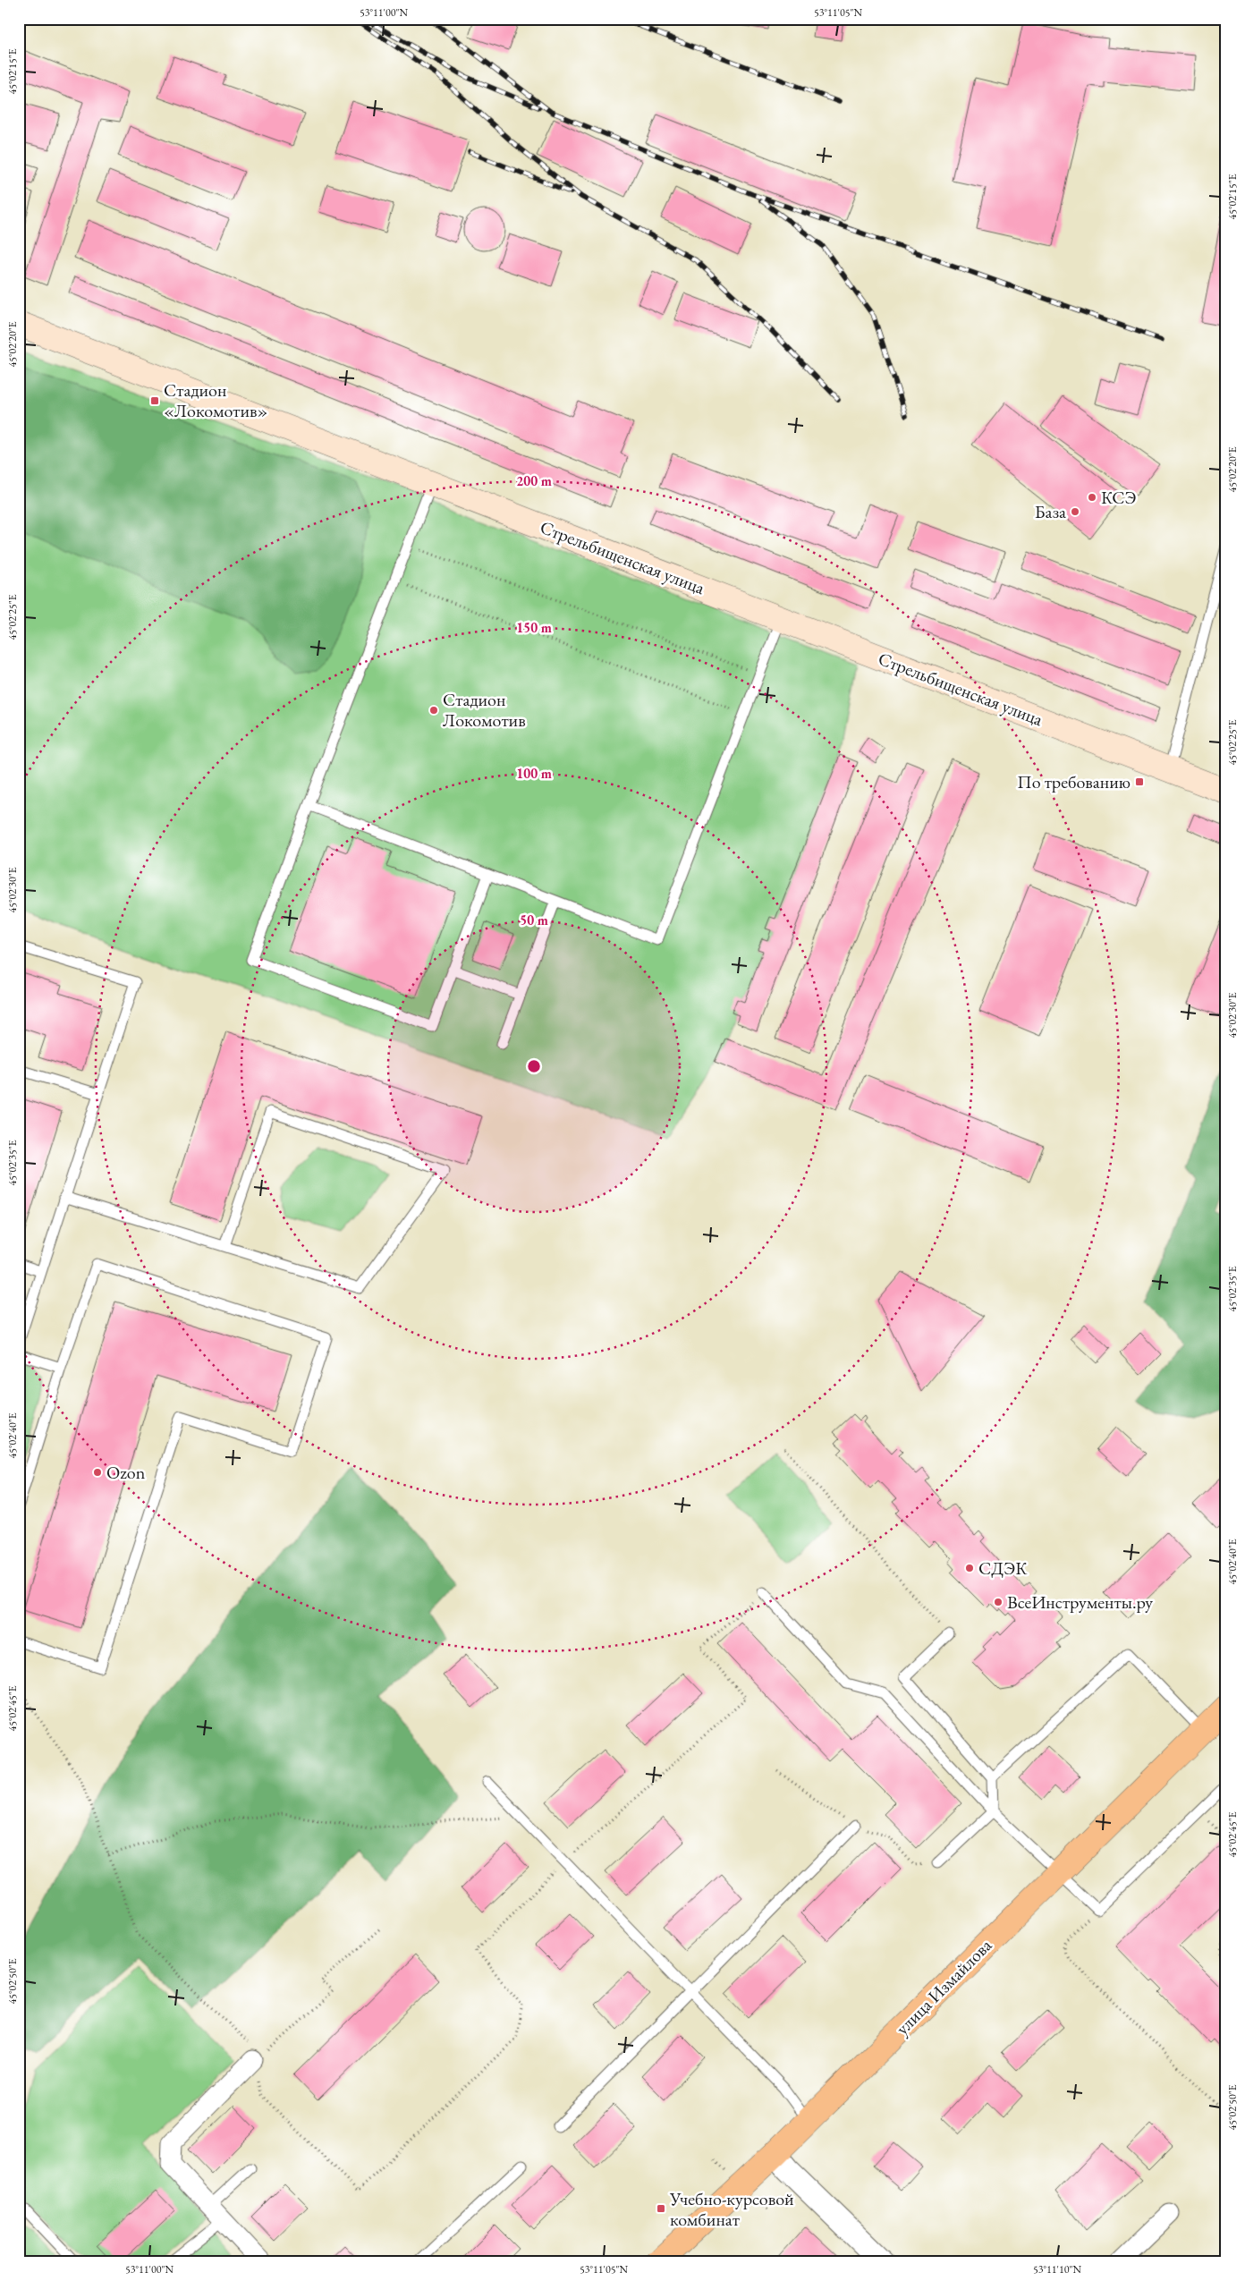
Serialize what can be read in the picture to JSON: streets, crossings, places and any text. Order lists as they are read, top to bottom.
{
  "streets": {
    "main road": ["Стрельбищенская улица", "улица Измайлова"]
  },
  "places": {
    "transit": ["Стадион «Локомотив»", "По требованию", "Учебно-курсовой комбинат"],
    "other": [
      "КСЭ",
      "База",
      "Стадион Локомотив",
      "Ozon",
      "СДЭК",
      "ВсеИнструменты.ру"
    ]
  },
  "coordinates": [
    "53°11'00\"N",
    "53°11'05\"N",
    "45°02'15\"E",
    "45°02'20\"E",
    "45°02'25\"E",
    "45°02'30\"E",
    "45°02'35\"E",
    "45°02'40\"E",
    "45°02'45\"E",
    "45°02'50\"E",
    "53°11'10\"N"
  ],
  "rings": [
    "200 m",
    "150 m",
    "100 m",
    "50 m"
  ]
}
